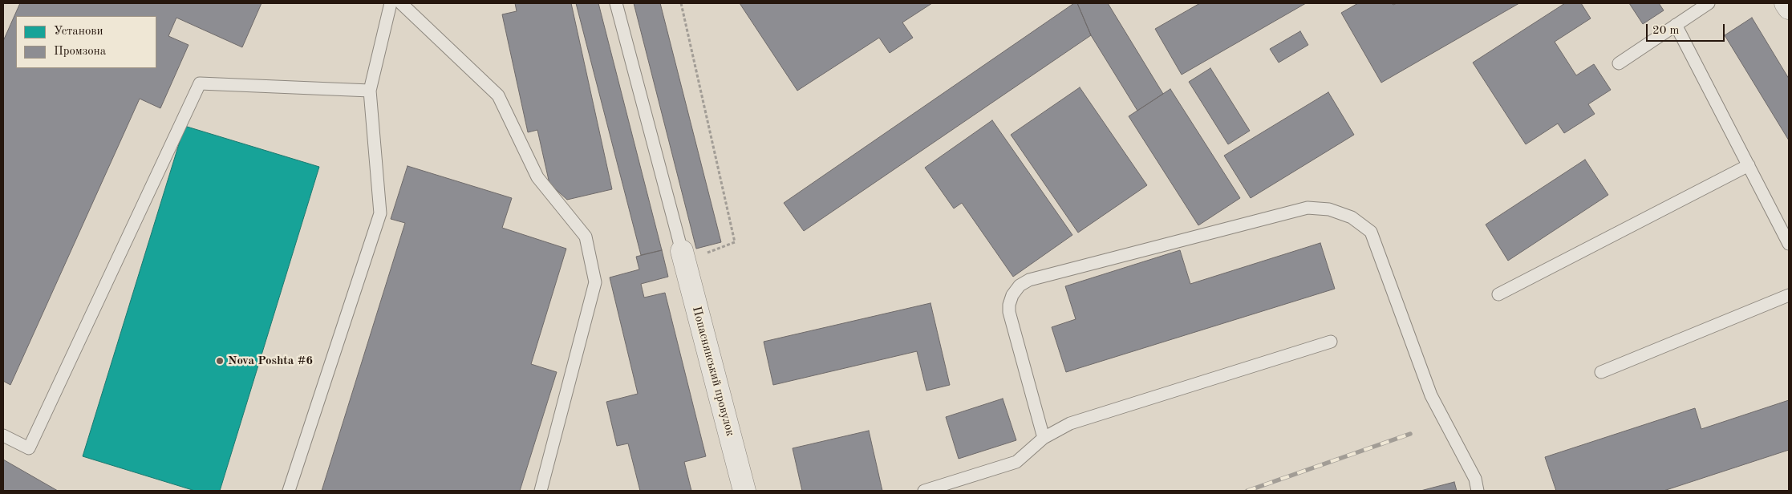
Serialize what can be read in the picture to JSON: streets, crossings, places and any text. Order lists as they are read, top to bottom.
{
  "streets": {
    "street": ["Попаснянський провулок"]
  },
  "places": ["Nova Poshta #6"],
  "legend": ["Установи", "Промзона"],
  "scale_bar": "20 m"
}
